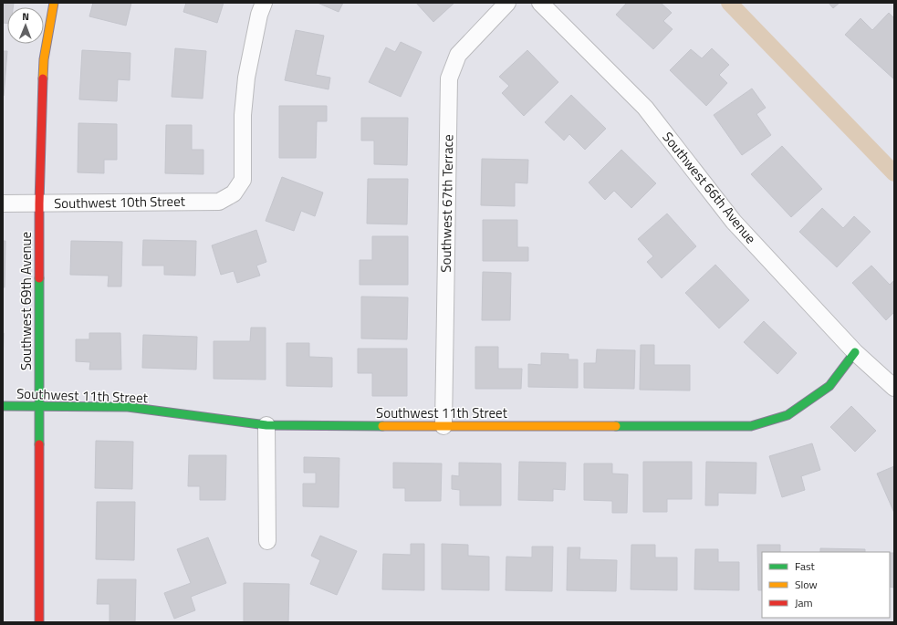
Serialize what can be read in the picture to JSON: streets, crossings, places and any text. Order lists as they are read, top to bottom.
{
  "streets": {
    "street": [
      "Southwest 66th Avenue",
      "Southwest 10th Street",
      "Southwest 67th Terrace",
      "Southwest 69th Avenue",
      "Southwest 11th Street"
    ]
  },
  "crossings": [
    ["Southwest 66th Avenue", "Southwest 11th Street"],
    ["Southwest 10th Street", "Southwest 69th Avenue"],
    ["Southwest 67th Terrace", "Southwest 11th Street"],
    ["Southwest 69th Avenue", "Southwest 11th Street"]
  ],
  "legend": ["Fast", "Slow", "Jam"],
  "north": "top"
}
